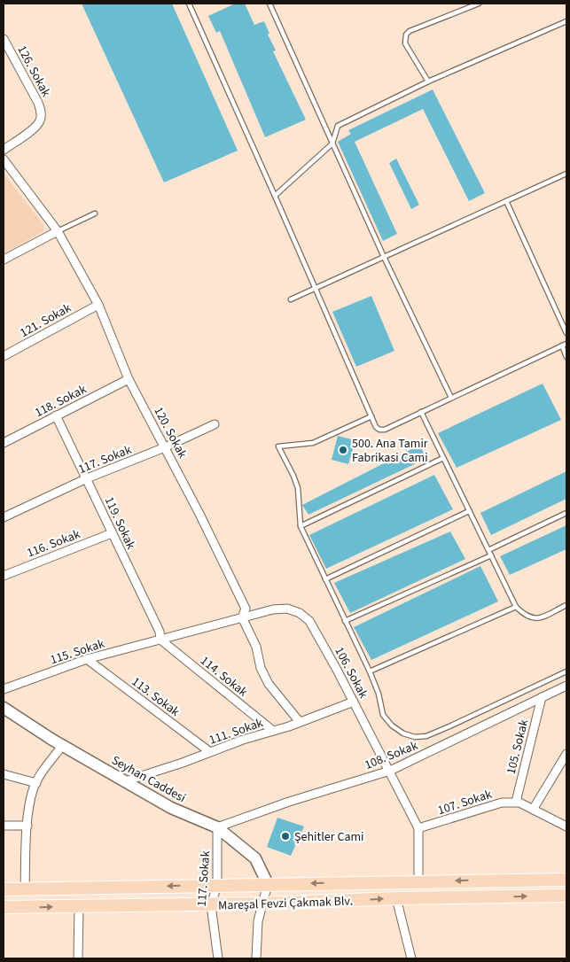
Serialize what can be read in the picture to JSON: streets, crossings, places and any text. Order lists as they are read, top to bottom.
{
  "streets": {
    "main road": ["Seyhan Caddesi", "Mareşal Fevzi Çakmak Blv."],
    "street": [
      "126. Sokak",
      "121. Sokak",
      "118. Sokak",
      "120. Sokak",
      "117. Sokak",
      "119. Sokak",
      "116. Sokak",
      "115. Sokak",
      "106. Sokak",
      "114. Sokak",
      "113. Sokak",
      "111. Sokak",
      "105. Sokak",
      "108. Sokak",
      "107. Sokak"
    ]
  },
  "crossings": [
    ["121. Sokak", "120. Sokak"],
    ["118. Sokak", "120. Sokak"],
    ["118. Sokak", "119. Sokak"],
    ["120. Sokak", "117. Sokak"],
    ["120. Sokak", "106. Sokak"],
    ["120. Sokak", "111. Sokak"],
    ["117. Sokak", "119. Sokak"],
    ["117. Sokak", "108. Sokak"],
    ["117. Sokak", "Seyhan Caddesi"],
    ["117. Sokak", "Mareşal Fevzi Çakmak Blv."],
    ["119. Sokak", "116. Sokak"],
    ["119. Sokak", "115. Sokak"],
    ["119. Sokak", "106. Sokak"],
    ["119. Sokak", "114. Sokak"],
    ["115. Sokak", "106. Sokak"],
    ["115. Sokak", "114. Sokak"],
    ["115. Sokak", "113. Sokak"],
    ["106. Sokak", "114. Sokak"],
    ["106. Sokak", "111. Sokak"],
    ["106. Sokak", "108. Sokak"],
    ["106. Sokak", "107. Sokak"],
    ["106. Sokak", "Mareşal Fevzi Çakmak Blv."],
    ["114. Sokak", "111. Sokak"],
    ["113. Sokak", "111. Sokak"],
    ["111. Sokak", "Seyhan Caddesi"],
    ["105. Sokak", "108. Sokak"],
    ["105. Sokak", "107. Sokak"],
    ["108. Sokak", "Seyhan Caddesi"],
    ["Seyhan Caddesi", "Mareşal Fevzi Çakmak Blv."]
  ],
  "places": ["500. Ana Tamir Fabrikasi Cami", "Şehitler Cami"]
}
